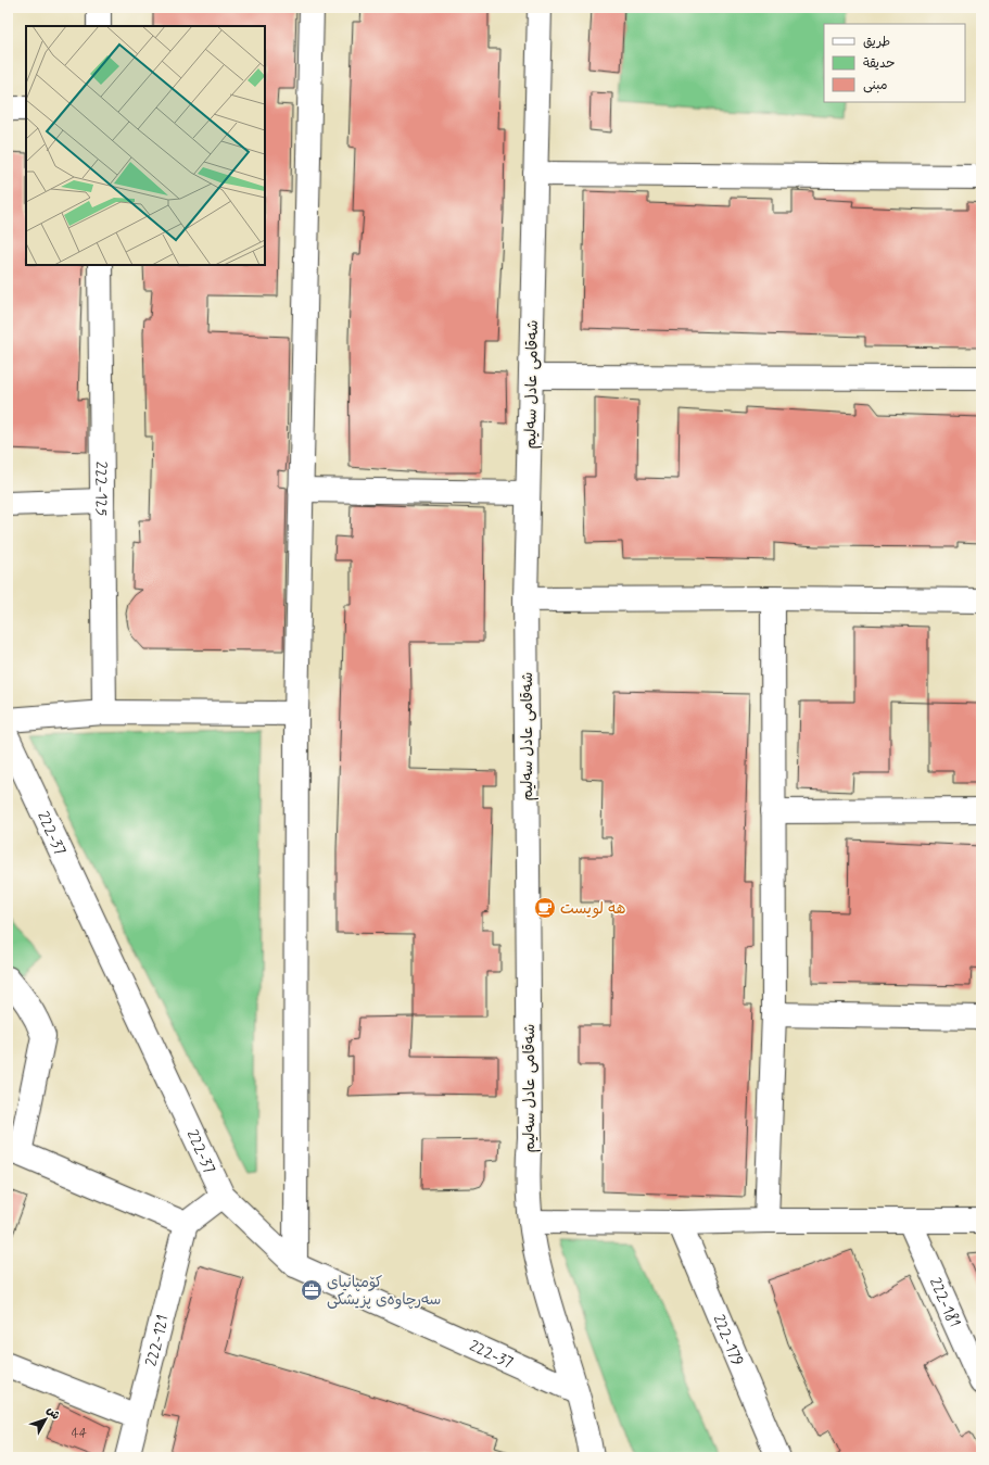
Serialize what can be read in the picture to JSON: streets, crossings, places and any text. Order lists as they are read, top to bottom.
{
  "streets": {
    "street": [
      "شەقامی عادل سەلیم",
      "222-125",
      "222-37",
      "222-181",
      "222-121",
      "222-179"
    ]
  },
  "crossings": [
    ["شەقامی عادل سەلیم", "222-37"]
  ],
  "places": {
    "cafe": ["هه لويست"],
    "office": ["کۆمپانیای سەرچاوەی پزیشکی"]
  },
  "house_numbers": ["44"],
  "legend": ["طريق", "حديقة", "مبنى"],
  "north": "top right"
}
